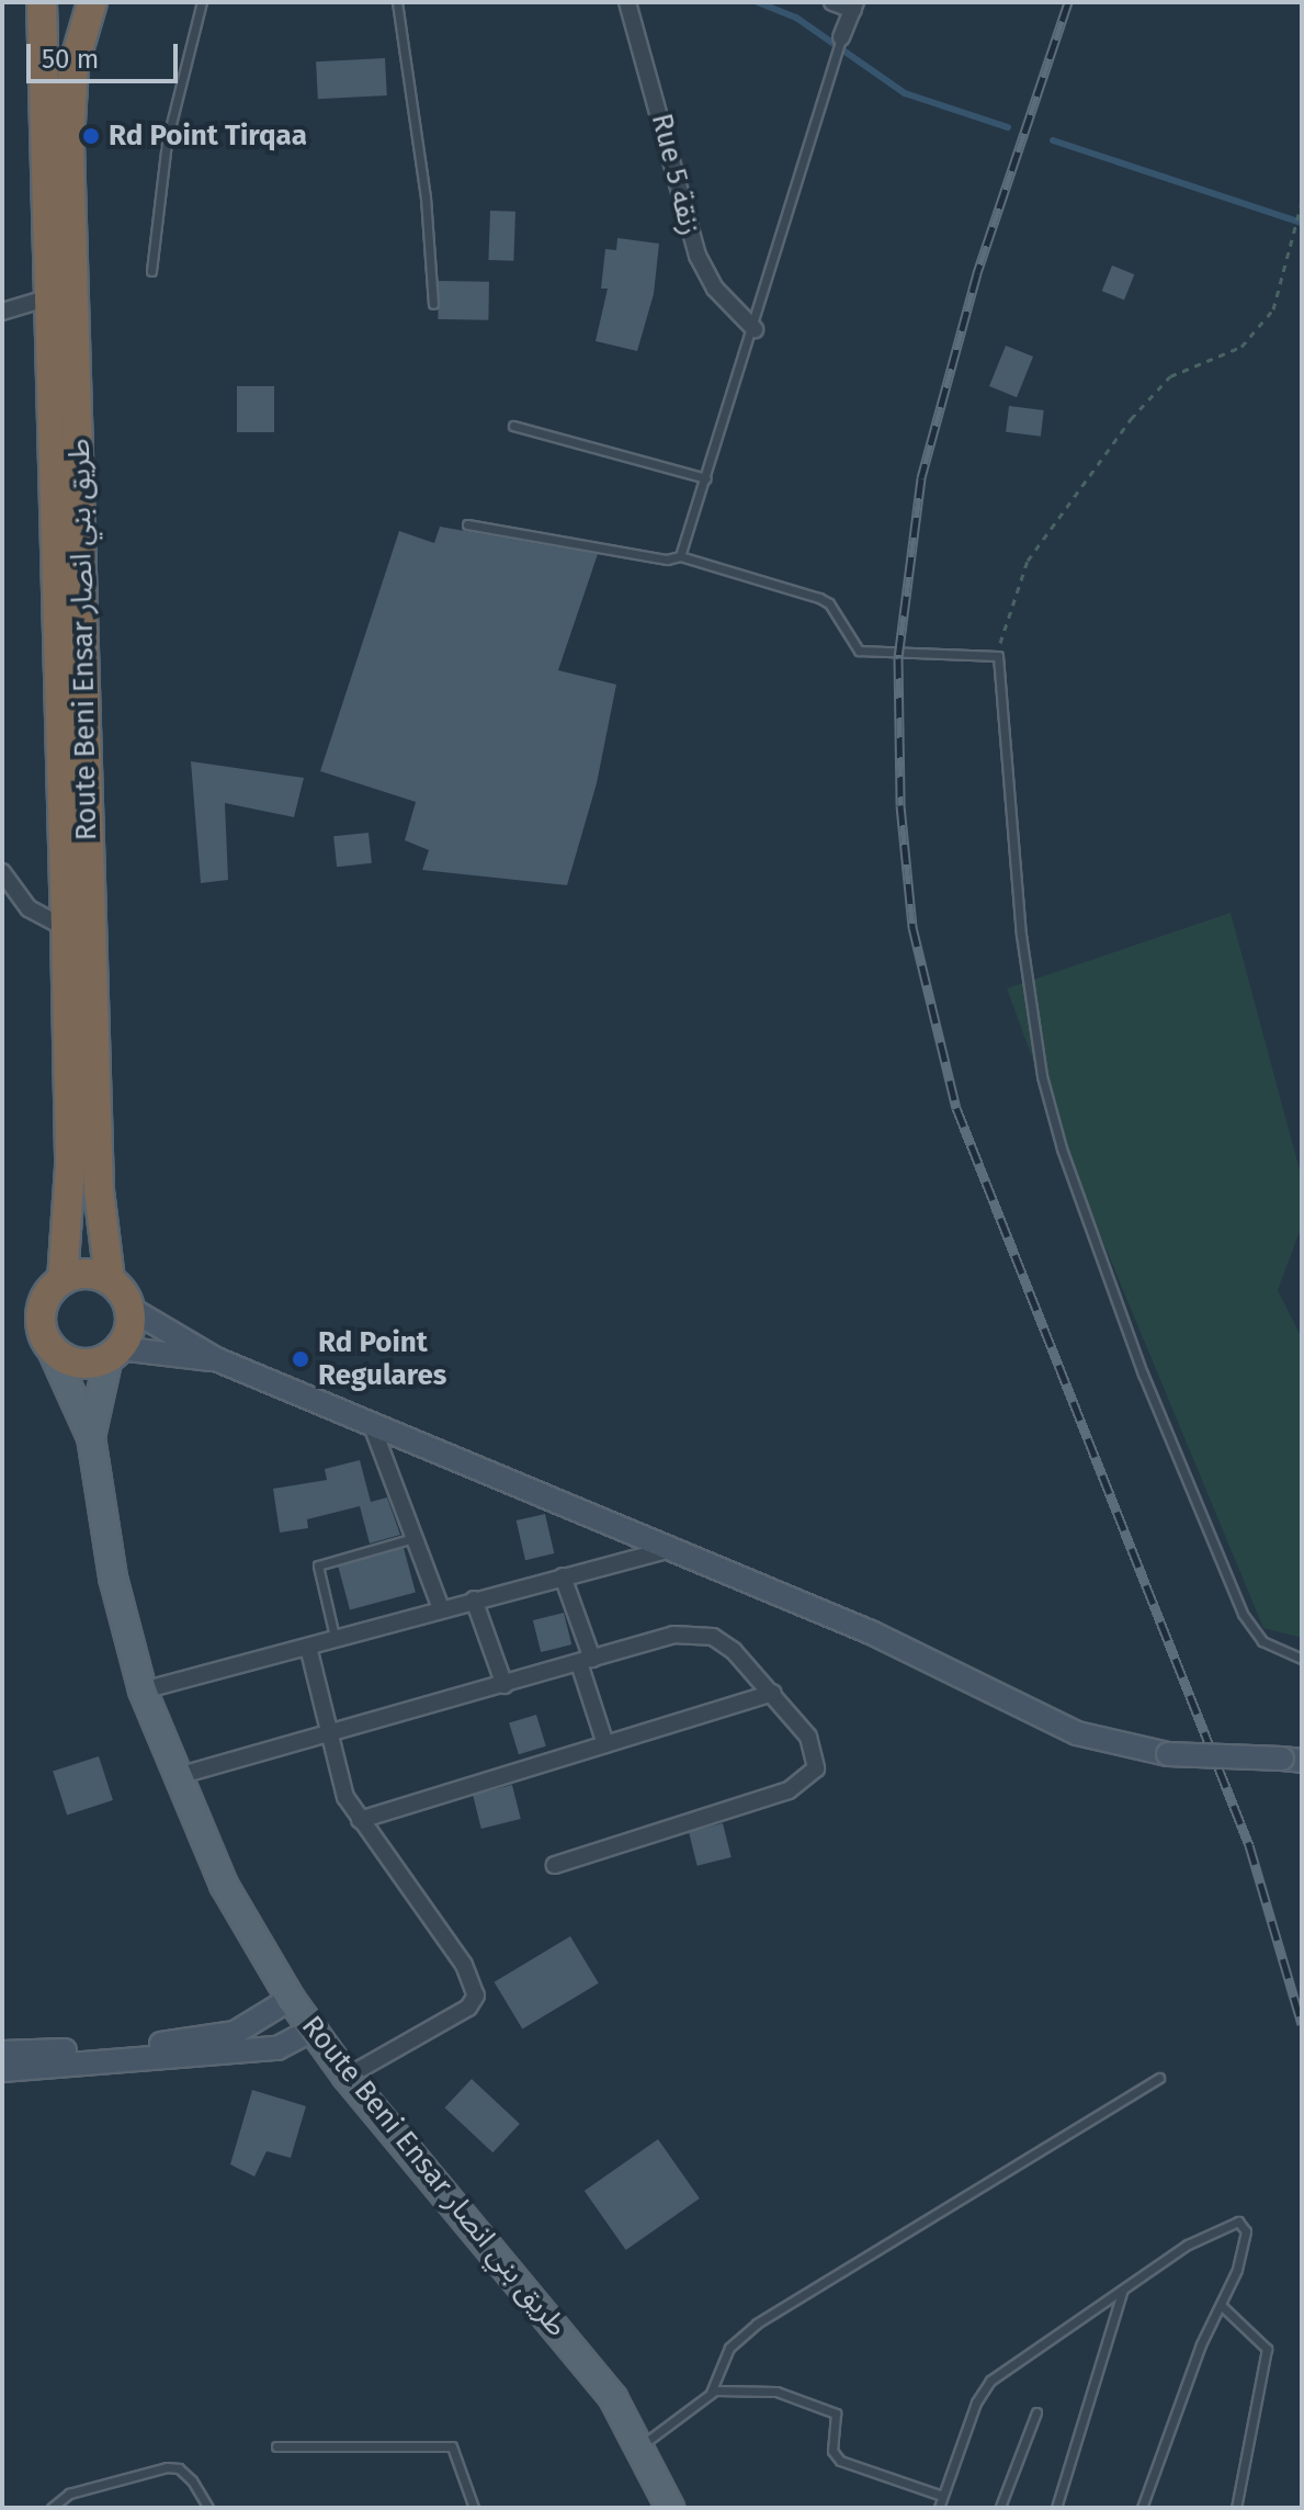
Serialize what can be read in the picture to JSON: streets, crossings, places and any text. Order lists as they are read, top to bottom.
{
  "streets": {
    "highway": ["Route Beni Ensar طريق بني انصار"],
    "street": ["Rue 5 زنقة"]
  },
  "places": ["Rd Point Tirqaa", "Rd Point Regulares"],
  "scale_bar": "50 m"
}
